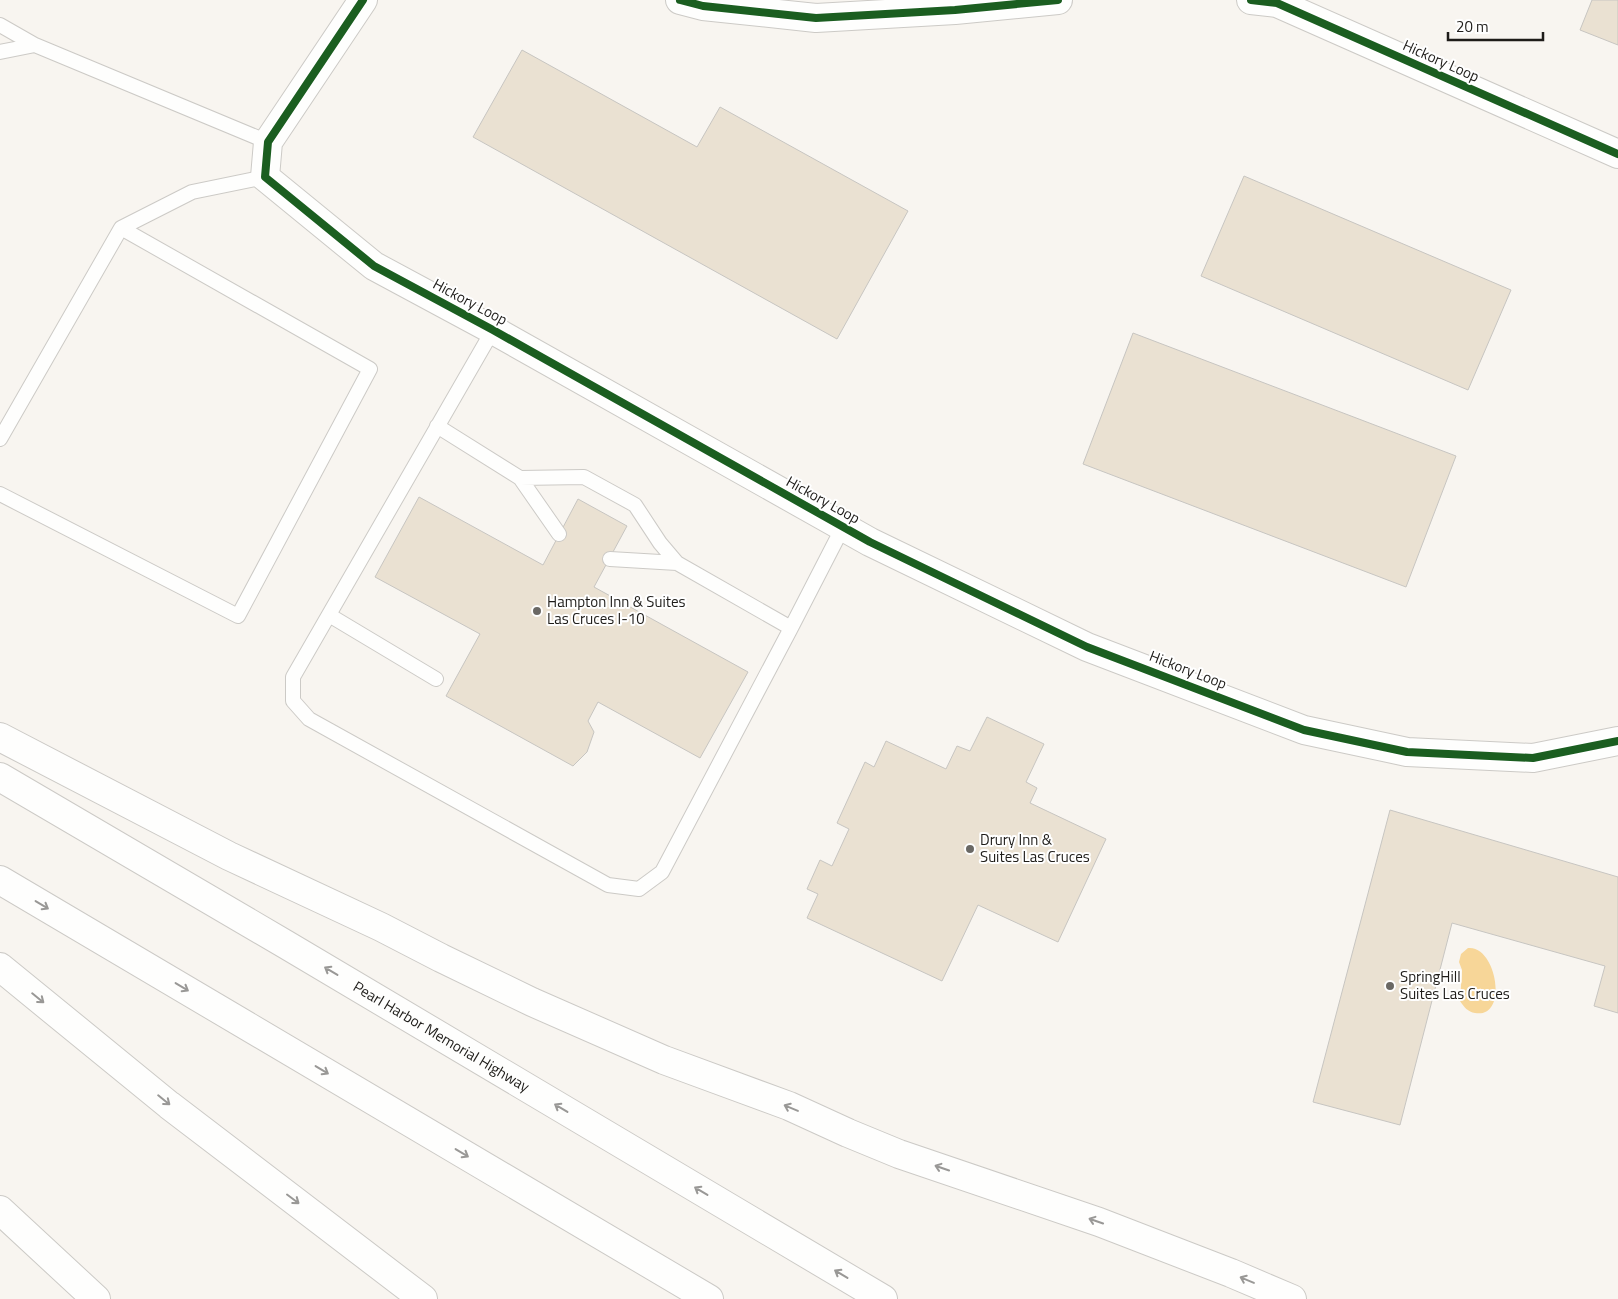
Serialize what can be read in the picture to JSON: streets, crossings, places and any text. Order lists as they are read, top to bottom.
{
  "streets": {
    "main road": ["Hickory Loop", "Pearl Harbor Memorial Highway"]
  },
  "places": ["Hampton Inn & Suites Las Cruces I-10", "Drury Inn & Suites Las Cruces", "SpringHill Suites Las Cruces"],
  "scale_bar": "20 m"
}
